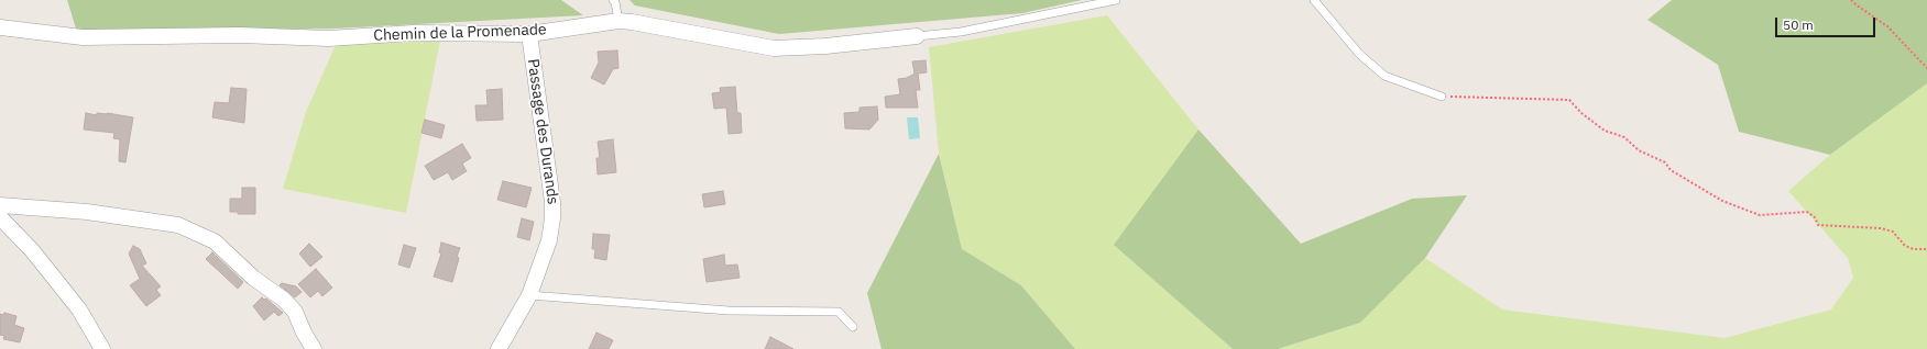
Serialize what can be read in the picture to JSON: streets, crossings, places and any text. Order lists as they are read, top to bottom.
{
  "streets": {
    "street": ["Chemin de la Promenade", "Passage des Durands"]
  },
  "crossings": [
    ["Chemin de la Promenade", "Passage des Durands"]
  ],
  "scale_bar": "50 m"
}
